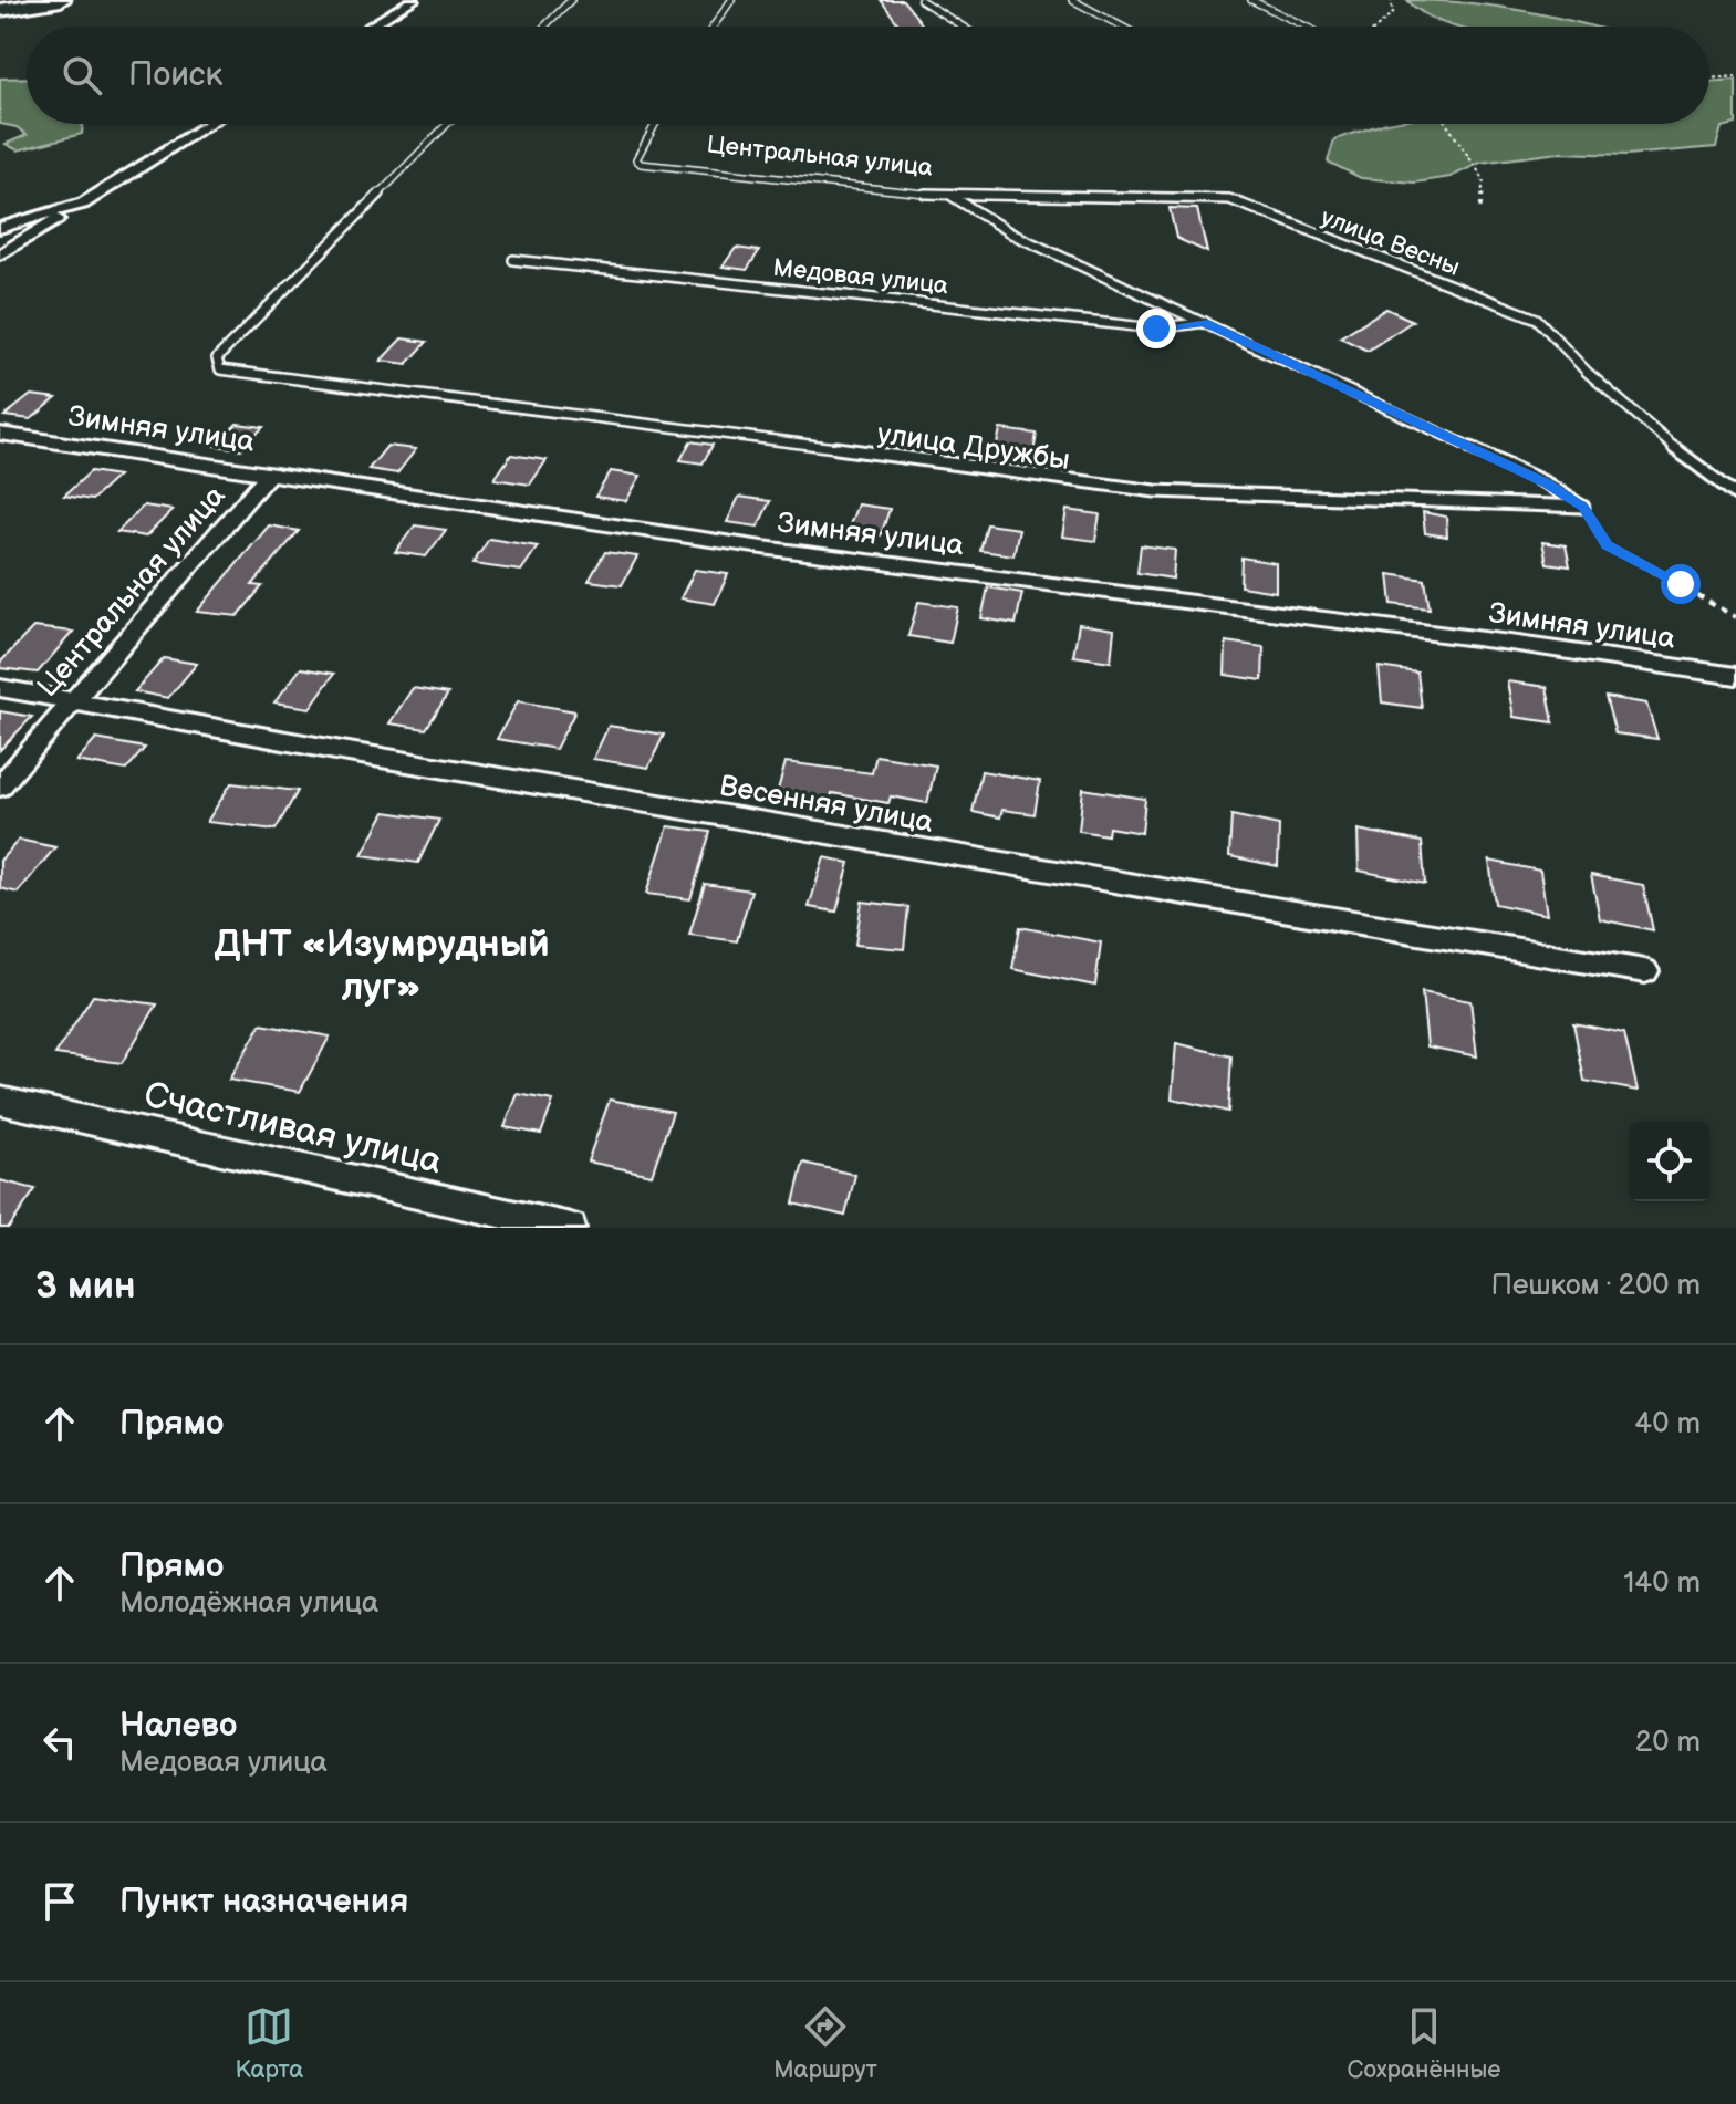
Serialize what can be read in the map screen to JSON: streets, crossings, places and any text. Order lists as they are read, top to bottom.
{
  "streets": {
    "street": [
      "Центральная улица",
      "Зимняя улица",
      "Весенняя улица",
      "Счастливая улица"
    ],
    "lane": ["улица Весны", "Медовая улица", "улица Дружбы"]
  },
  "crossings": [
    ["Центральная улица", "улица Весны"],
    ["Центральная улица", "Зимняя улица"],
    ["Центральная улица", "Весенняя улица"]
  ],
  "districts": ["ДНТ «Изумрудный луг»"],
  "page": {
    "search": "Поиск",
    "heading": ["3 мин", "Пешком · 200 m"],
    "list": [
      ["Прямо", "40 m"],
      ["Прямо", "Молодёжная улица", "140 m"],
      ["Налево", "Медовая улица", "20 m"],
      "Пункт назначения"
    ],
    "nav": ["Карта", "Маршрут", "Сохранённые"]
  }
}
